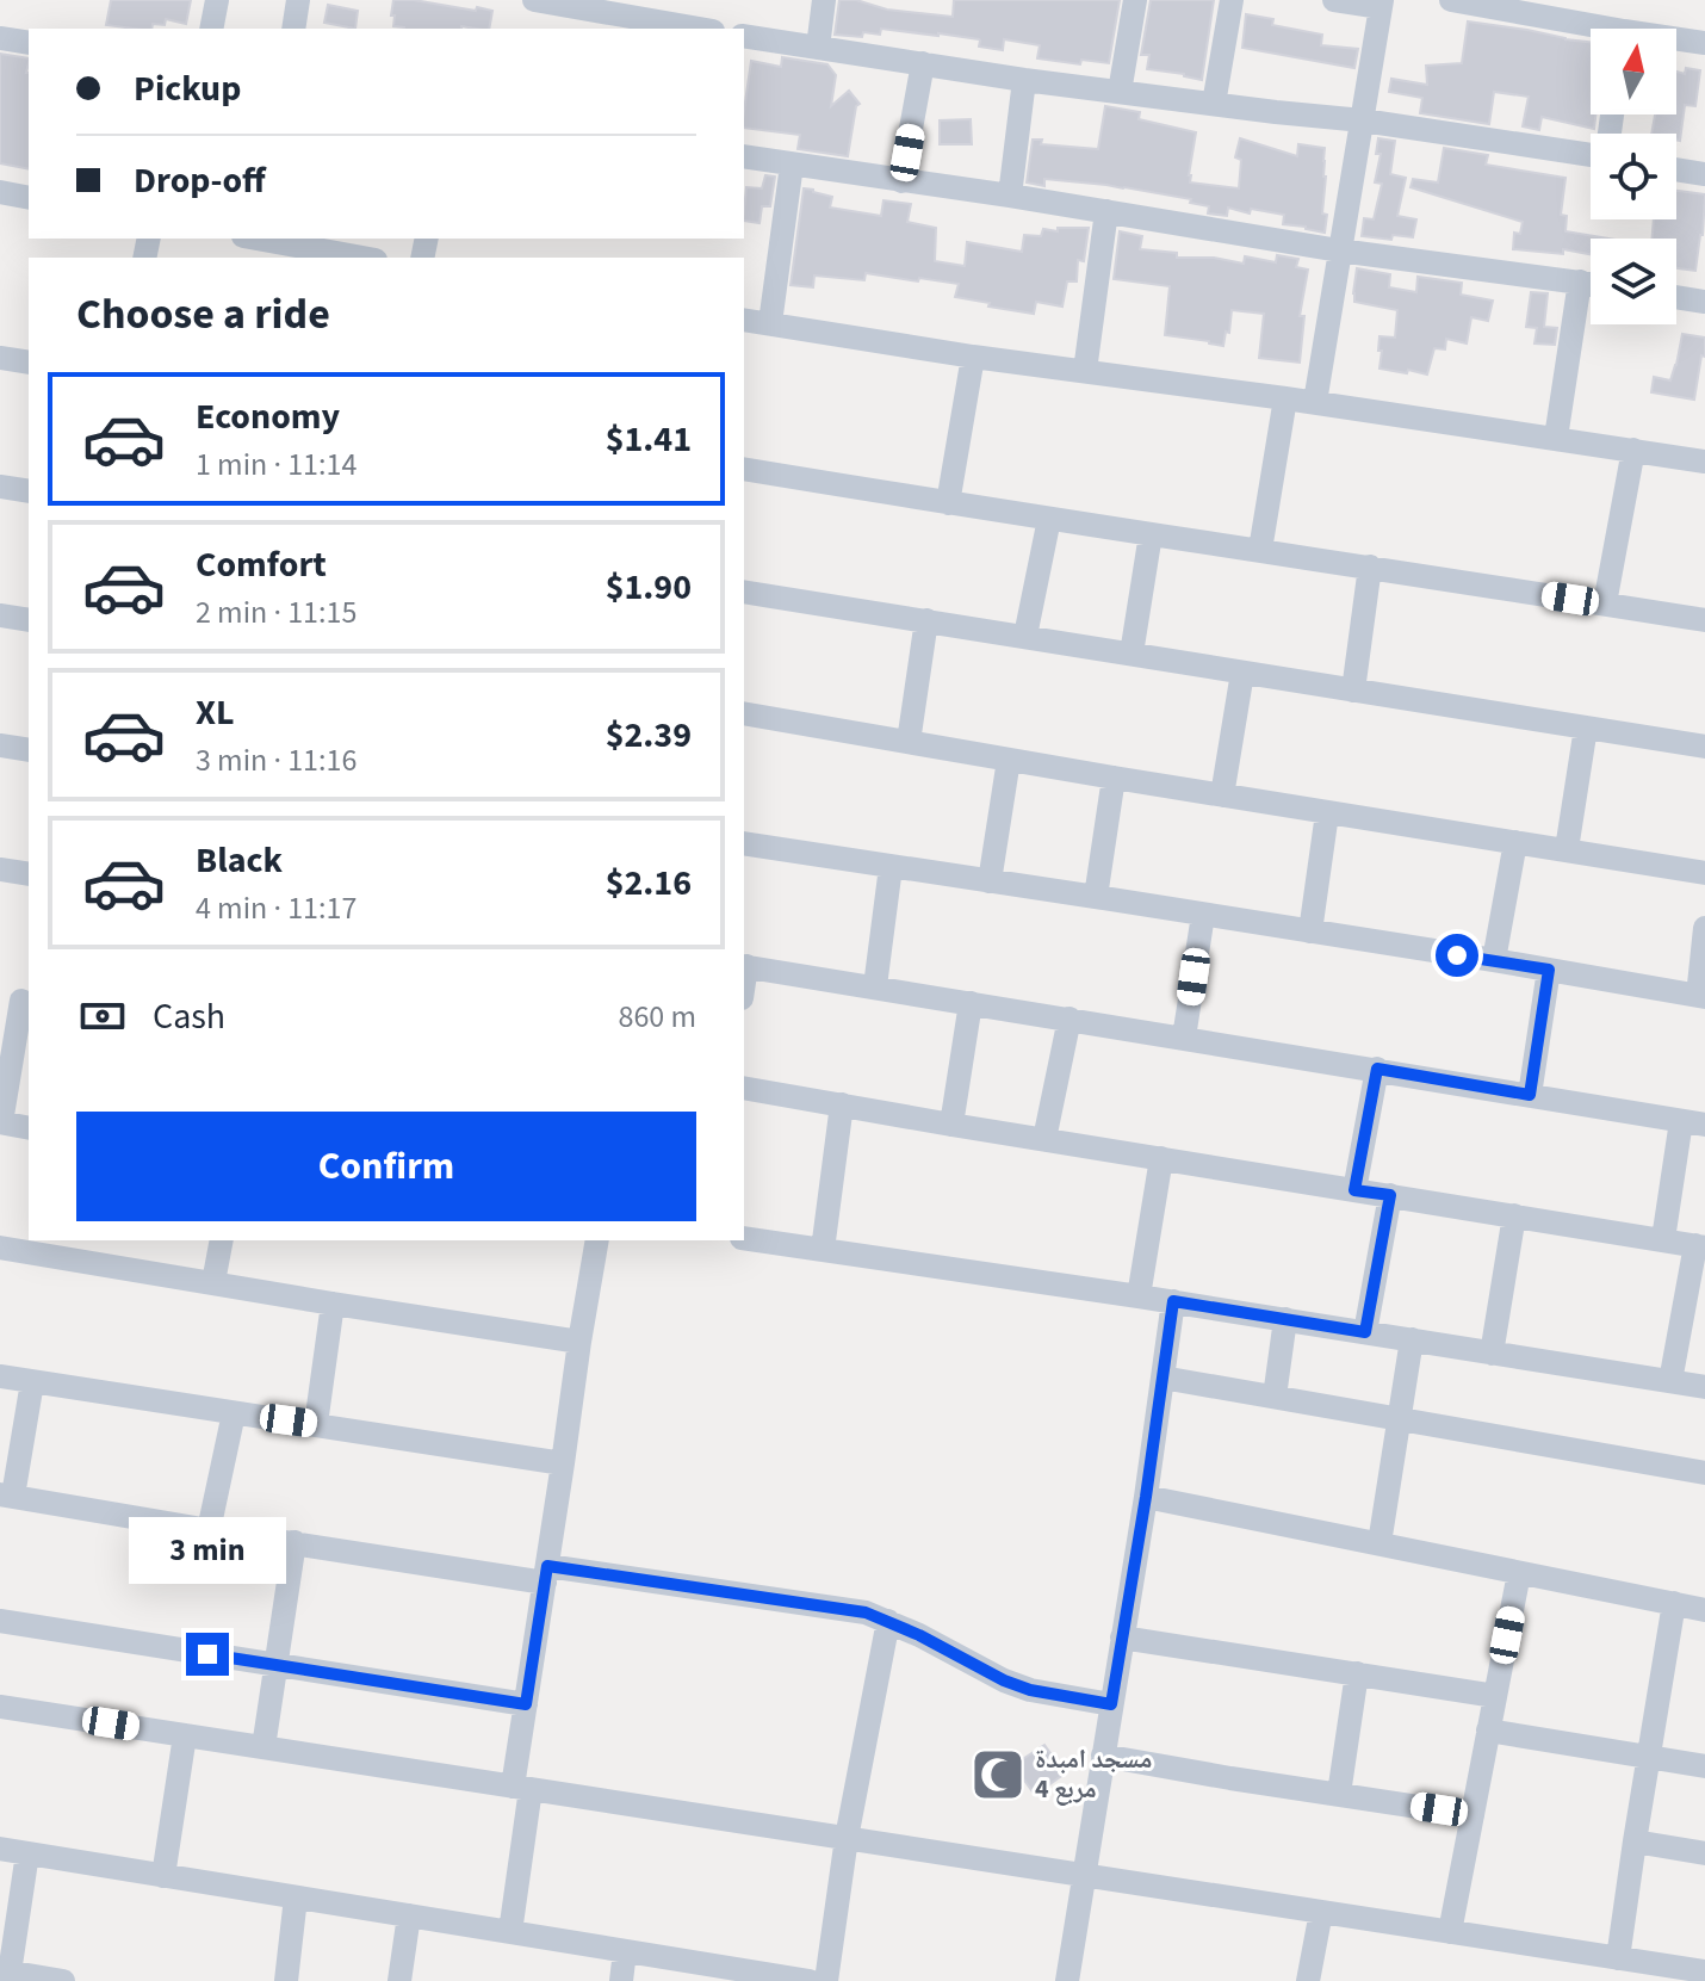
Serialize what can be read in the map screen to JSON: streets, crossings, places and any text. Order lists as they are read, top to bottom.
{
  "places": {
    "mosque": ["مسجد امبدة مربع 4"]
  },
  "north": "top",
  "page": {
    "banner": ["Pickup", "Drop-off"],
    "heading": "Choose a ride",
    "list": [
      {
        "name": "Economy",
        "note": "1 min · 11:14",
        "value": "$1.41"
      },
      {
        "name": "Comfort",
        "note": "2 min · 11:15",
        "value": "$1.90"
      },
      {
        "name": "XL",
        "note": "3 min · 11:16",
        "value": "$2.39"
      },
      {
        "name": "Black",
        "note": "4 min · 11:17",
        "value": "$2.16"
      }
    ],
    "pay": ["Cash", "860 m"],
    "buttons": "Confirm",
    "bubble": "3 min"
  }
}
